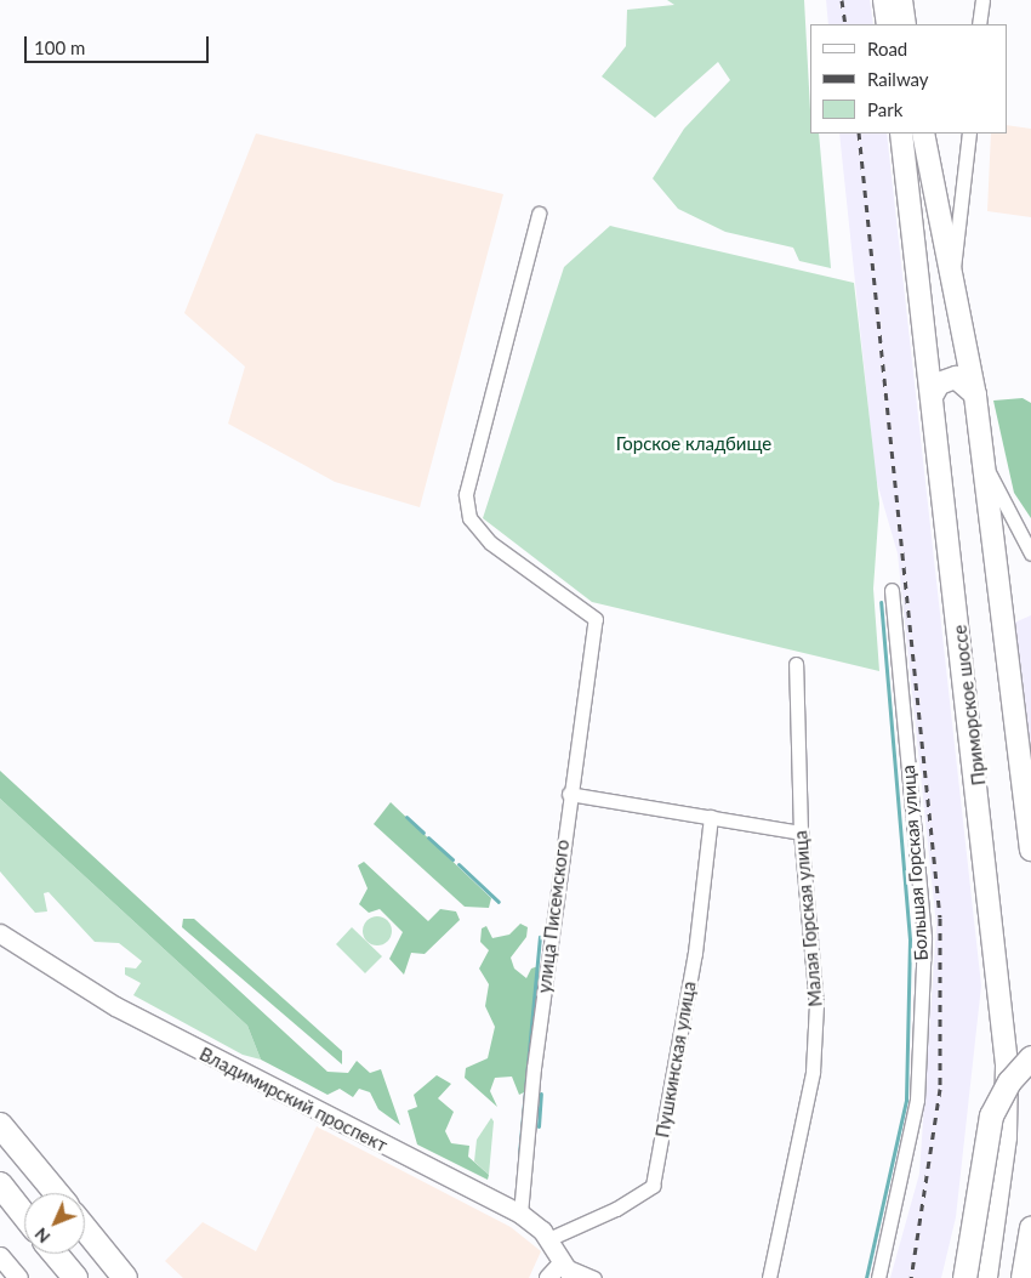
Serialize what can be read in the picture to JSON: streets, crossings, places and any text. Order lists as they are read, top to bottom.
{
  "streets": {
    "main road": ["Приморское шоссе", "Владимирский проспект"],
    "street": [
      "Большая Горская улица",
      "улица Писемского",
      "Малая Горская улица",
      "Пушкинская улица"
    ]
  },
  "crossings": [
    ["улица Писемского", "Владимирский проспект"],
    ["Пушкинская улица", "Владимирский проспект"]
  ],
  "parks": ["Горское кладбище"],
  "legend": ["Road", "Railway", "Park"],
  "scale_bar": "100 m",
  "north": "bottom left"
}
